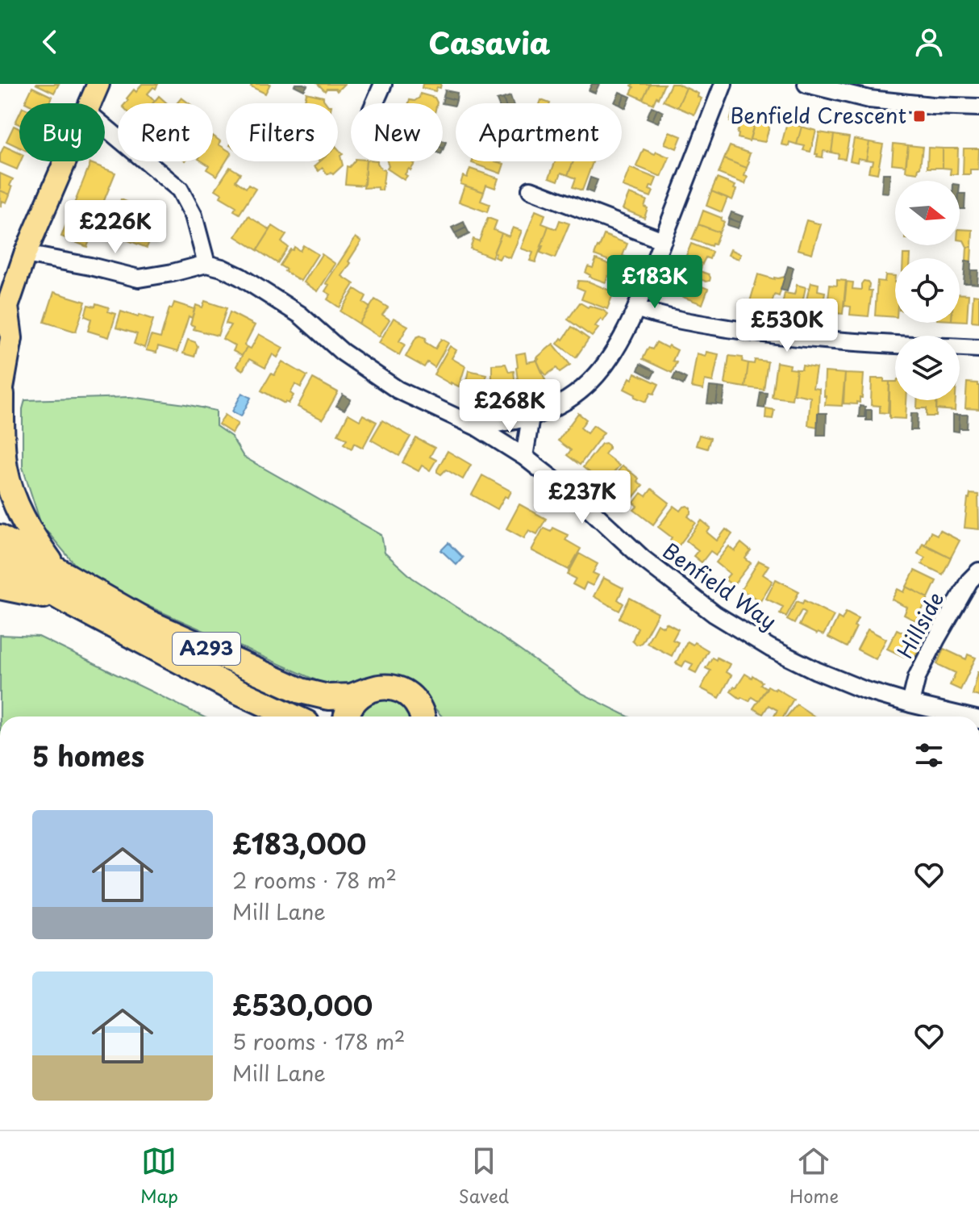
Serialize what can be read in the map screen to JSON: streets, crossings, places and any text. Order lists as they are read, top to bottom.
{
  "streets": {
    "highway": ["A293"],
    "street": ["Benfield Way", "Hillside"]
  },
  "crossings": [
    ["Benfield Way", "Hillside"]
  ],
  "places": {
    "transit": ["Benfield Crescent"]
  },
  "north": "right",
  "page": {
    "header": "Casavia",
    "chip": [
      "Buy",
      "Rent",
      "Filters",
      "New",
      "Apartment"
    ],
    "price": [
      "£226K",
      "£183K",
      "£530K",
      "£268K",
      "£237K"
    ],
    "heading": "5 homes",
    "list": [
      {
        "name": "£183,000",
        "note": "2 rooms · 78 m² · Mill Lane"
      },
      {
        "name": "£530,000",
        "note": "5 rooms · 178 m² · Mill Lane"
      }
    ],
    "tabs": ["Map", "Saved", "Home"]
  }
}
